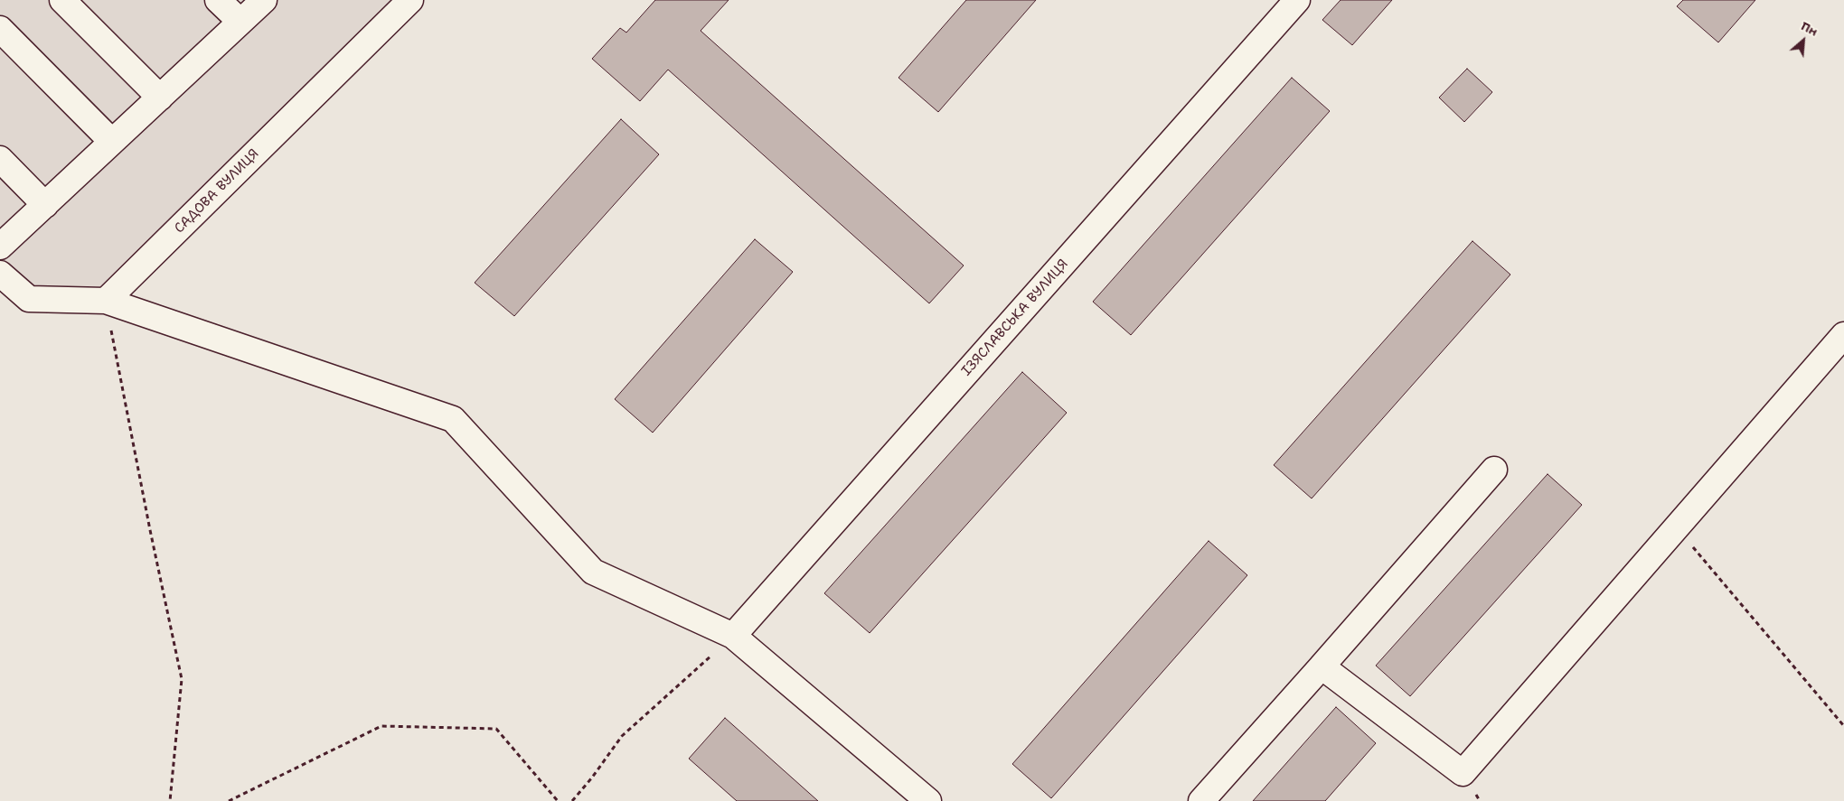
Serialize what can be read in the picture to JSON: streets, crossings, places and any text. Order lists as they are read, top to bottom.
{
  "streets": {
    "street": ["САДОВА ВУЛИЦЯ", "ІЗЯСЛАВСЬКА ВУЛИЦЯ"]
  },
  "north": "top right"
}
